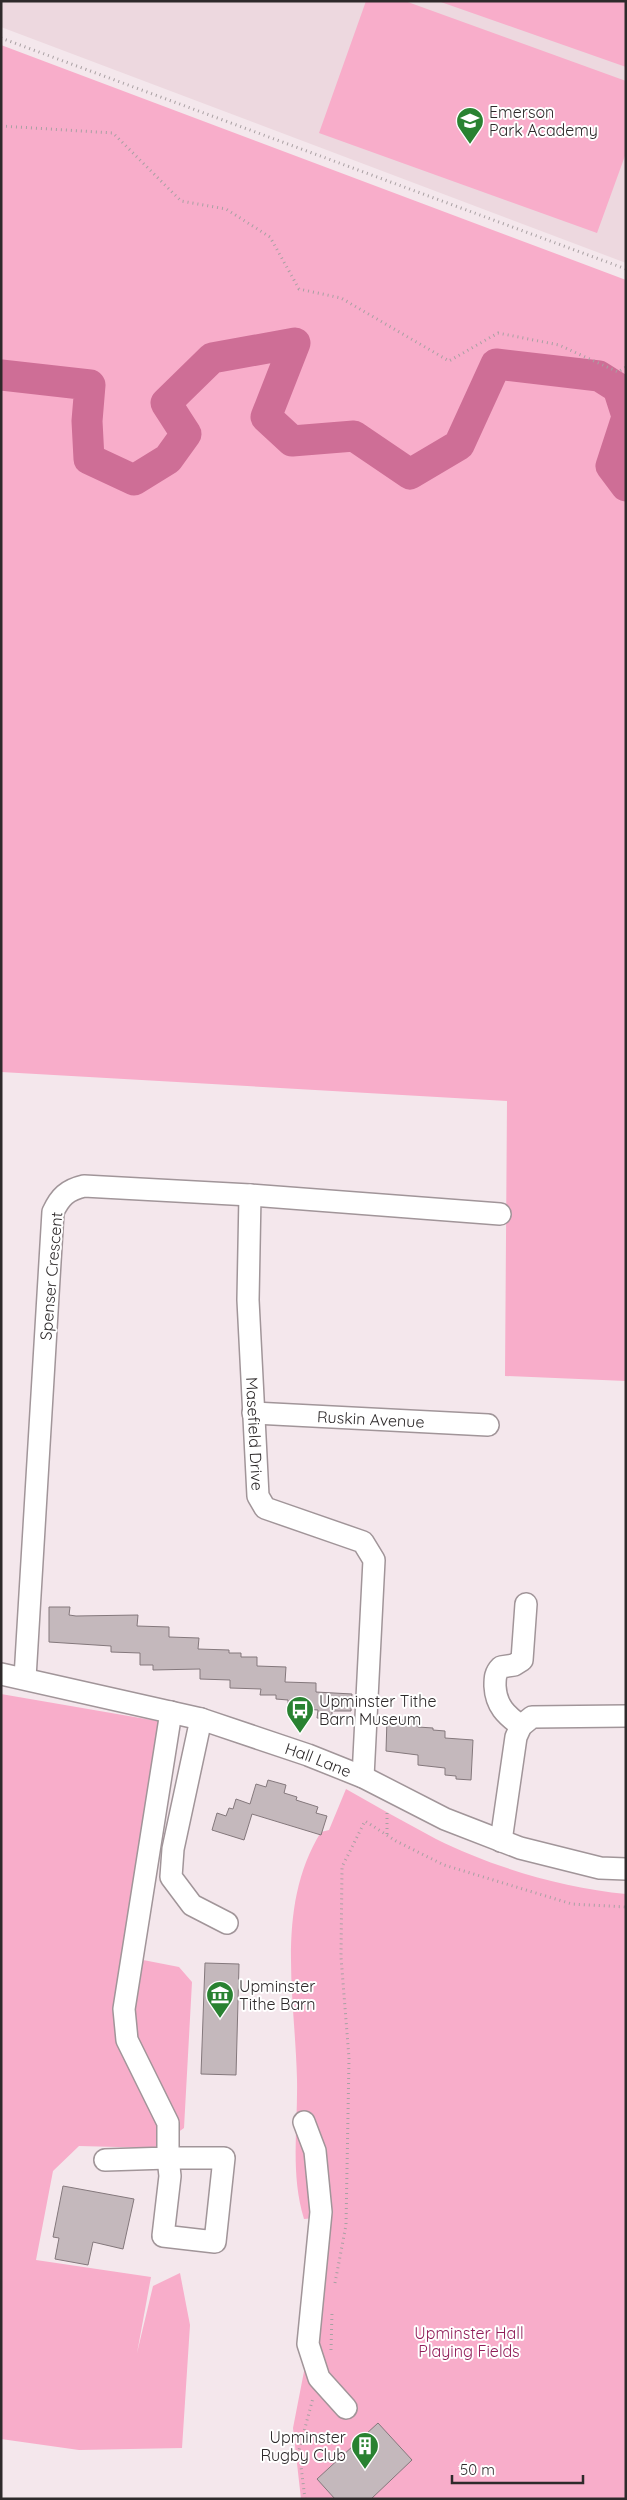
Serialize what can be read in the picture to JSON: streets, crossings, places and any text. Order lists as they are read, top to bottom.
{
  "streets": {
    "street": [
      "Spenser Crescent",
      "Ruskin Avenue",
      "Masefield Drive",
      "Hall Lane"
    ]
  },
  "crossings": [
    ["Spenser Crescent", "Masefield Drive"],
    ["Spenser Crescent", "Hall Lane"],
    ["Ruskin Avenue", "Masefield Drive"],
    ["Masefield Drive", "Hall Lane"]
  ],
  "parks": ["Upminster Hall Playing Fields"],
  "places": {
    "school or university": ["Emerson Park Academy"],
    "bus stop": ["Upminster Tithe Barn Museum"],
    "museum": ["Upminster Tithe Barn"],
    "building": ["Upminster Rugby Club"]
  },
  "scale_bar": "50 m"
}
